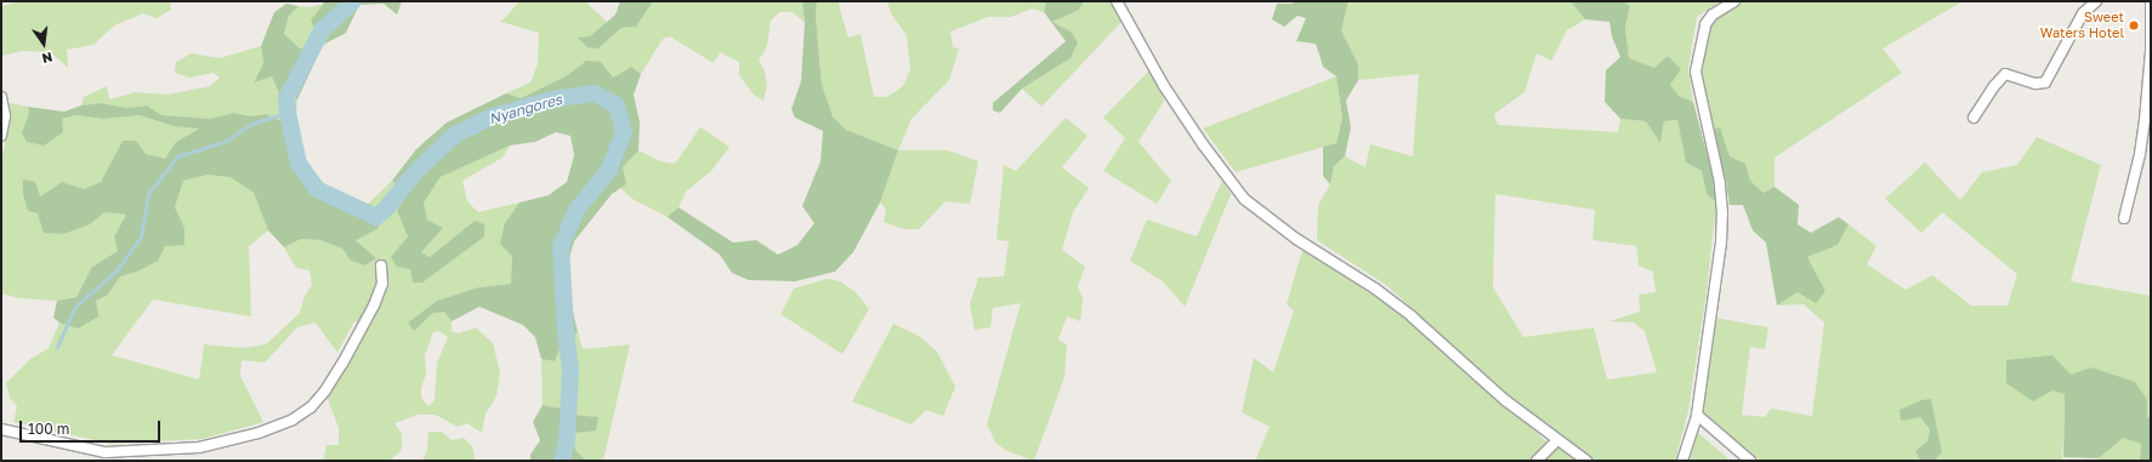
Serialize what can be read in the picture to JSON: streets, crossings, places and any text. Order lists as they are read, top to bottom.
{
  "water": ["Nyangores"],
  "places": ["Sweet Waters Hotel"],
  "scale_bar": "100 m",
  "north": "bottom"
}
